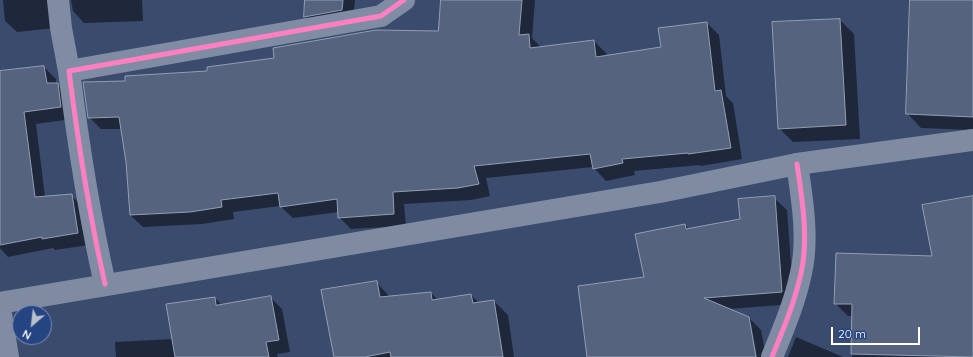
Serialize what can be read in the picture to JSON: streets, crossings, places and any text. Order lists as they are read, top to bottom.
{
  "scale_bar": "20 m",
  "north": "bottom left"
}
